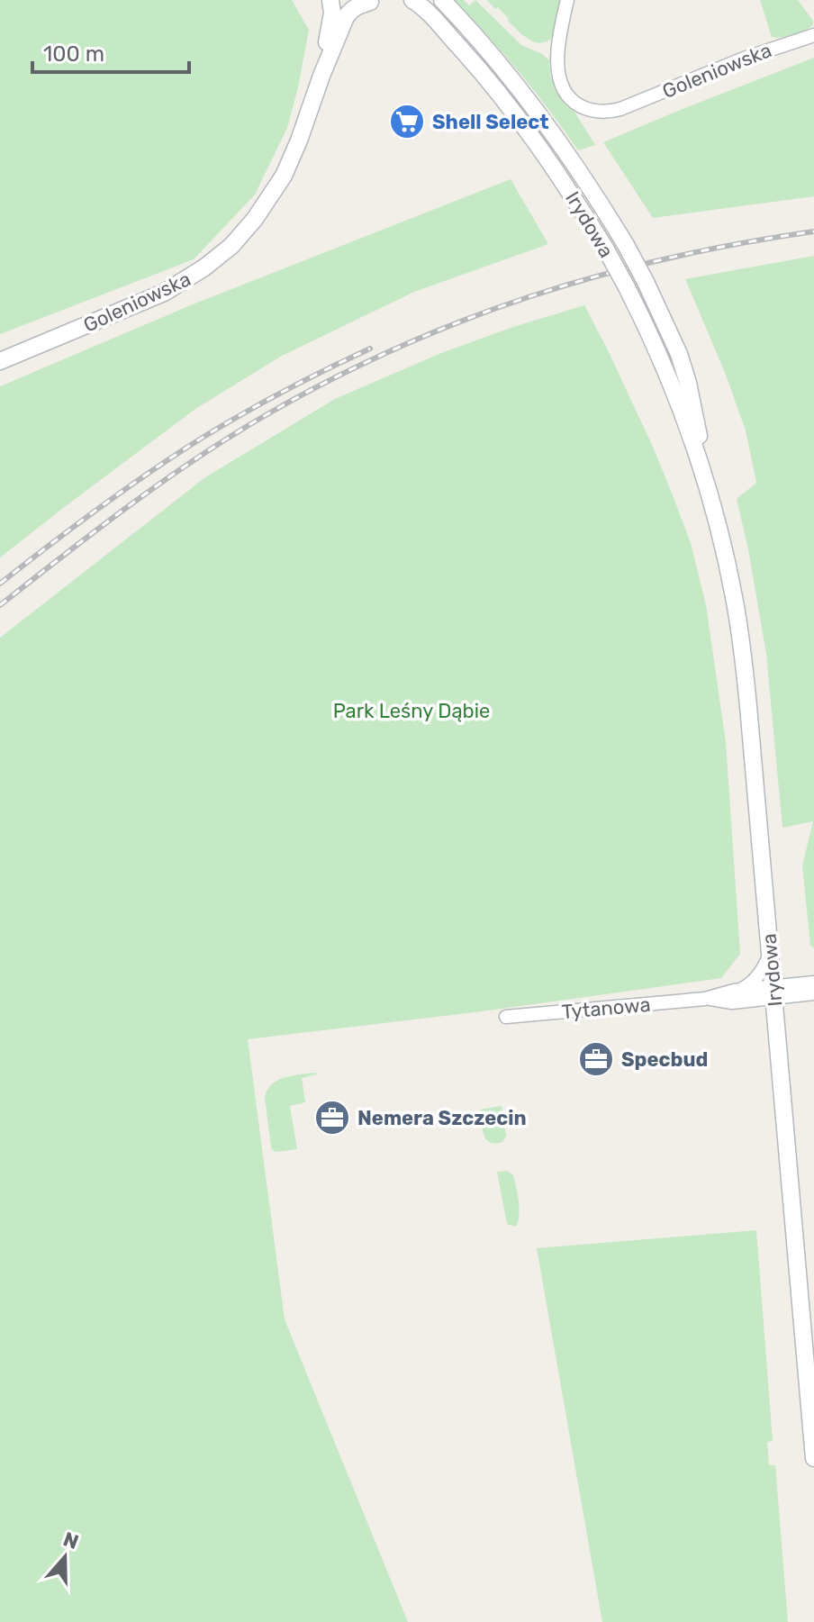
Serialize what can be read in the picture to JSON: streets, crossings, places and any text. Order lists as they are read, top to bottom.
{
  "streets": {
    "street": ["Goleniowska", "Irydowa", "Tytanowa"]
  },
  "crossings": [
    ["Irydowa", "Tytanowa"]
  ],
  "parks": ["Park Leśny Dąbie"],
  "places": {
    "supermarket": ["Shell Select"],
    "office": ["Specbud", "Nemera Szczecin"]
  },
  "scale_bar": "100 m",
  "north": "top"
}
